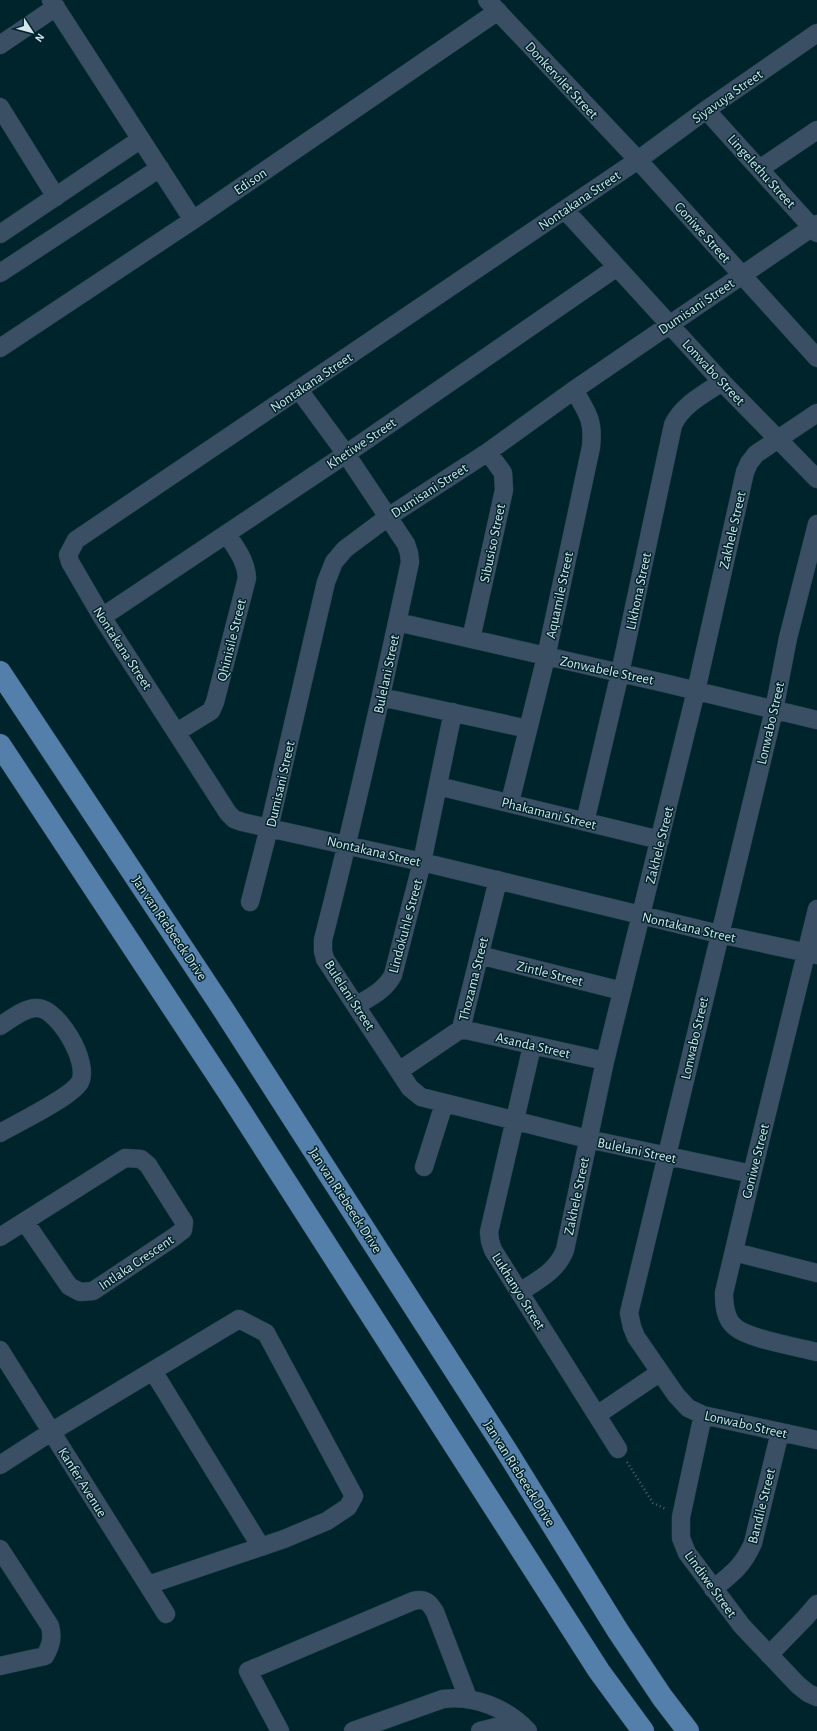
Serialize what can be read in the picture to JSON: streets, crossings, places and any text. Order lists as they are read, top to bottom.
{
  "streets": {
    "main road": ["Jan van Riebeeck Drive"],
    "street": [
      "Donkervilet Street",
      "Siyavuya Street",
      "Lingelethu Street",
      "Edison",
      "Nontakana Street",
      "Goniwe Street",
      "Dumisani Street",
      "Lonwabo Street",
      "Khetiwe Street",
      "Zakhele Street",
      "Sibusiso Street",
      "Likhona Street",
      "Aquamile Street",
      "Qhinisile Street",
      "Zonwabele Street",
      "Bulelani Street",
      "Phakamani Street",
      "Lindokuhle Street",
      "Zintle Street",
      "Thozama Street",
      "Asanda Street",
      "Intlaka Crescent",
      "Lukhanyo Street",
      "Kanfer Avenue",
      "Bandile Street",
      "Lindiwe Street"
    ]
  },
  "crossings": [
    ["Donkervilet Street", "Siyavuya Street"],
    ["Donkervilet Street", "Edison"],
    ["Donkervilet Street", "Nontakana Street"],
    ["Donkervilet Street", "Goniwe Street"],
    ["Siyavuya Street", "Lingelethu Street"],
    ["Siyavuya Street", "Nontakana Street"],
    ["Siyavuya Street", "Goniwe Street"],
    ["Lingelethu Street", "Dumisani Street"],
    ["Nontakana Street", "Goniwe Street"],
    ["Nontakana Street", "Dumisani Street"],
    ["Nontakana Street", "Lonwabo Street"],
    ["Nontakana Street", "Khetiwe Street"],
    ["Nontakana Street", "Zakhele Street"],
    ["Nontakana Street", "Qhinisile Street"],
    ["Nontakana Street", "Bulelani Street"],
    ["Nontakana Street", "Lindokuhle Street"],
    ["Nontakana Street", "Thozama Street"],
    ["Goniwe Street", "Dumisani Street"],
    ["Goniwe Street", "Bulelani Street"],
    ["Dumisani Street", "Lonwabo Street"],
    ["Dumisani Street", "Sibusiso Street"],
    ["Dumisani Street", "Aquamile Street"],
    ["Dumisani Street", "Bulelani Street"],
    ["Lonwabo Street", "Khetiwe Street"],
    ["Lonwabo Street", "Zakhele Street"],
    ["Lonwabo Street", "Likhona Street"],
    ["Lonwabo Street", "Zonwabele Street"],
    ["Lonwabo Street", "Bulelani Street"],
    ["Lonwabo Street", "Bandile Street"],
    ["Lonwabo Street", "Lindiwe Street"],
    ["Khetiwe Street", "Qhinisile Street"],
    ["Khetiwe Street", "Bulelani Street"],
    ["Zakhele Street", "Zonwabele Street"],
    ["Zakhele Street", "Bulelani Street"],
    ["Zakhele Street", "Phakamani Street"],
    ["Zakhele Street", "Zintle Street"],
    ["Zakhele Street", "Asanda Street"],
    ["Zakhele Street", "Lukhanyo Street"],
    ["Sibusiso Street", "Zonwabele Street"],
    ["Likhona Street", "Zonwabele Street"],
    ["Likhona Street", "Phakamani Street"],
    ["Aquamile Street", "Zonwabele Street"],
    ["Aquamile Street", "Phakamani Street"],
    ["Zonwabele Street", "Bulelani Street"],
    ["Bulelani Street", "Lindokuhle Street"],
    ["Bulelani Street", "Thozama Street"],
    ["Bulelani Street", "Lukhanyo Street"],
    ["Phakamani Street", "Lindokuhle Street"],
    ["Zintle Street", "Thozama Street"],
    ["Thozama Street", "Asanda Street"],
    ["Asanda Street", "Lukhanyo Street"],
    ["Bandile Street", "Lindiwe Street"]
  ],
  "north": "bottom right"
}
